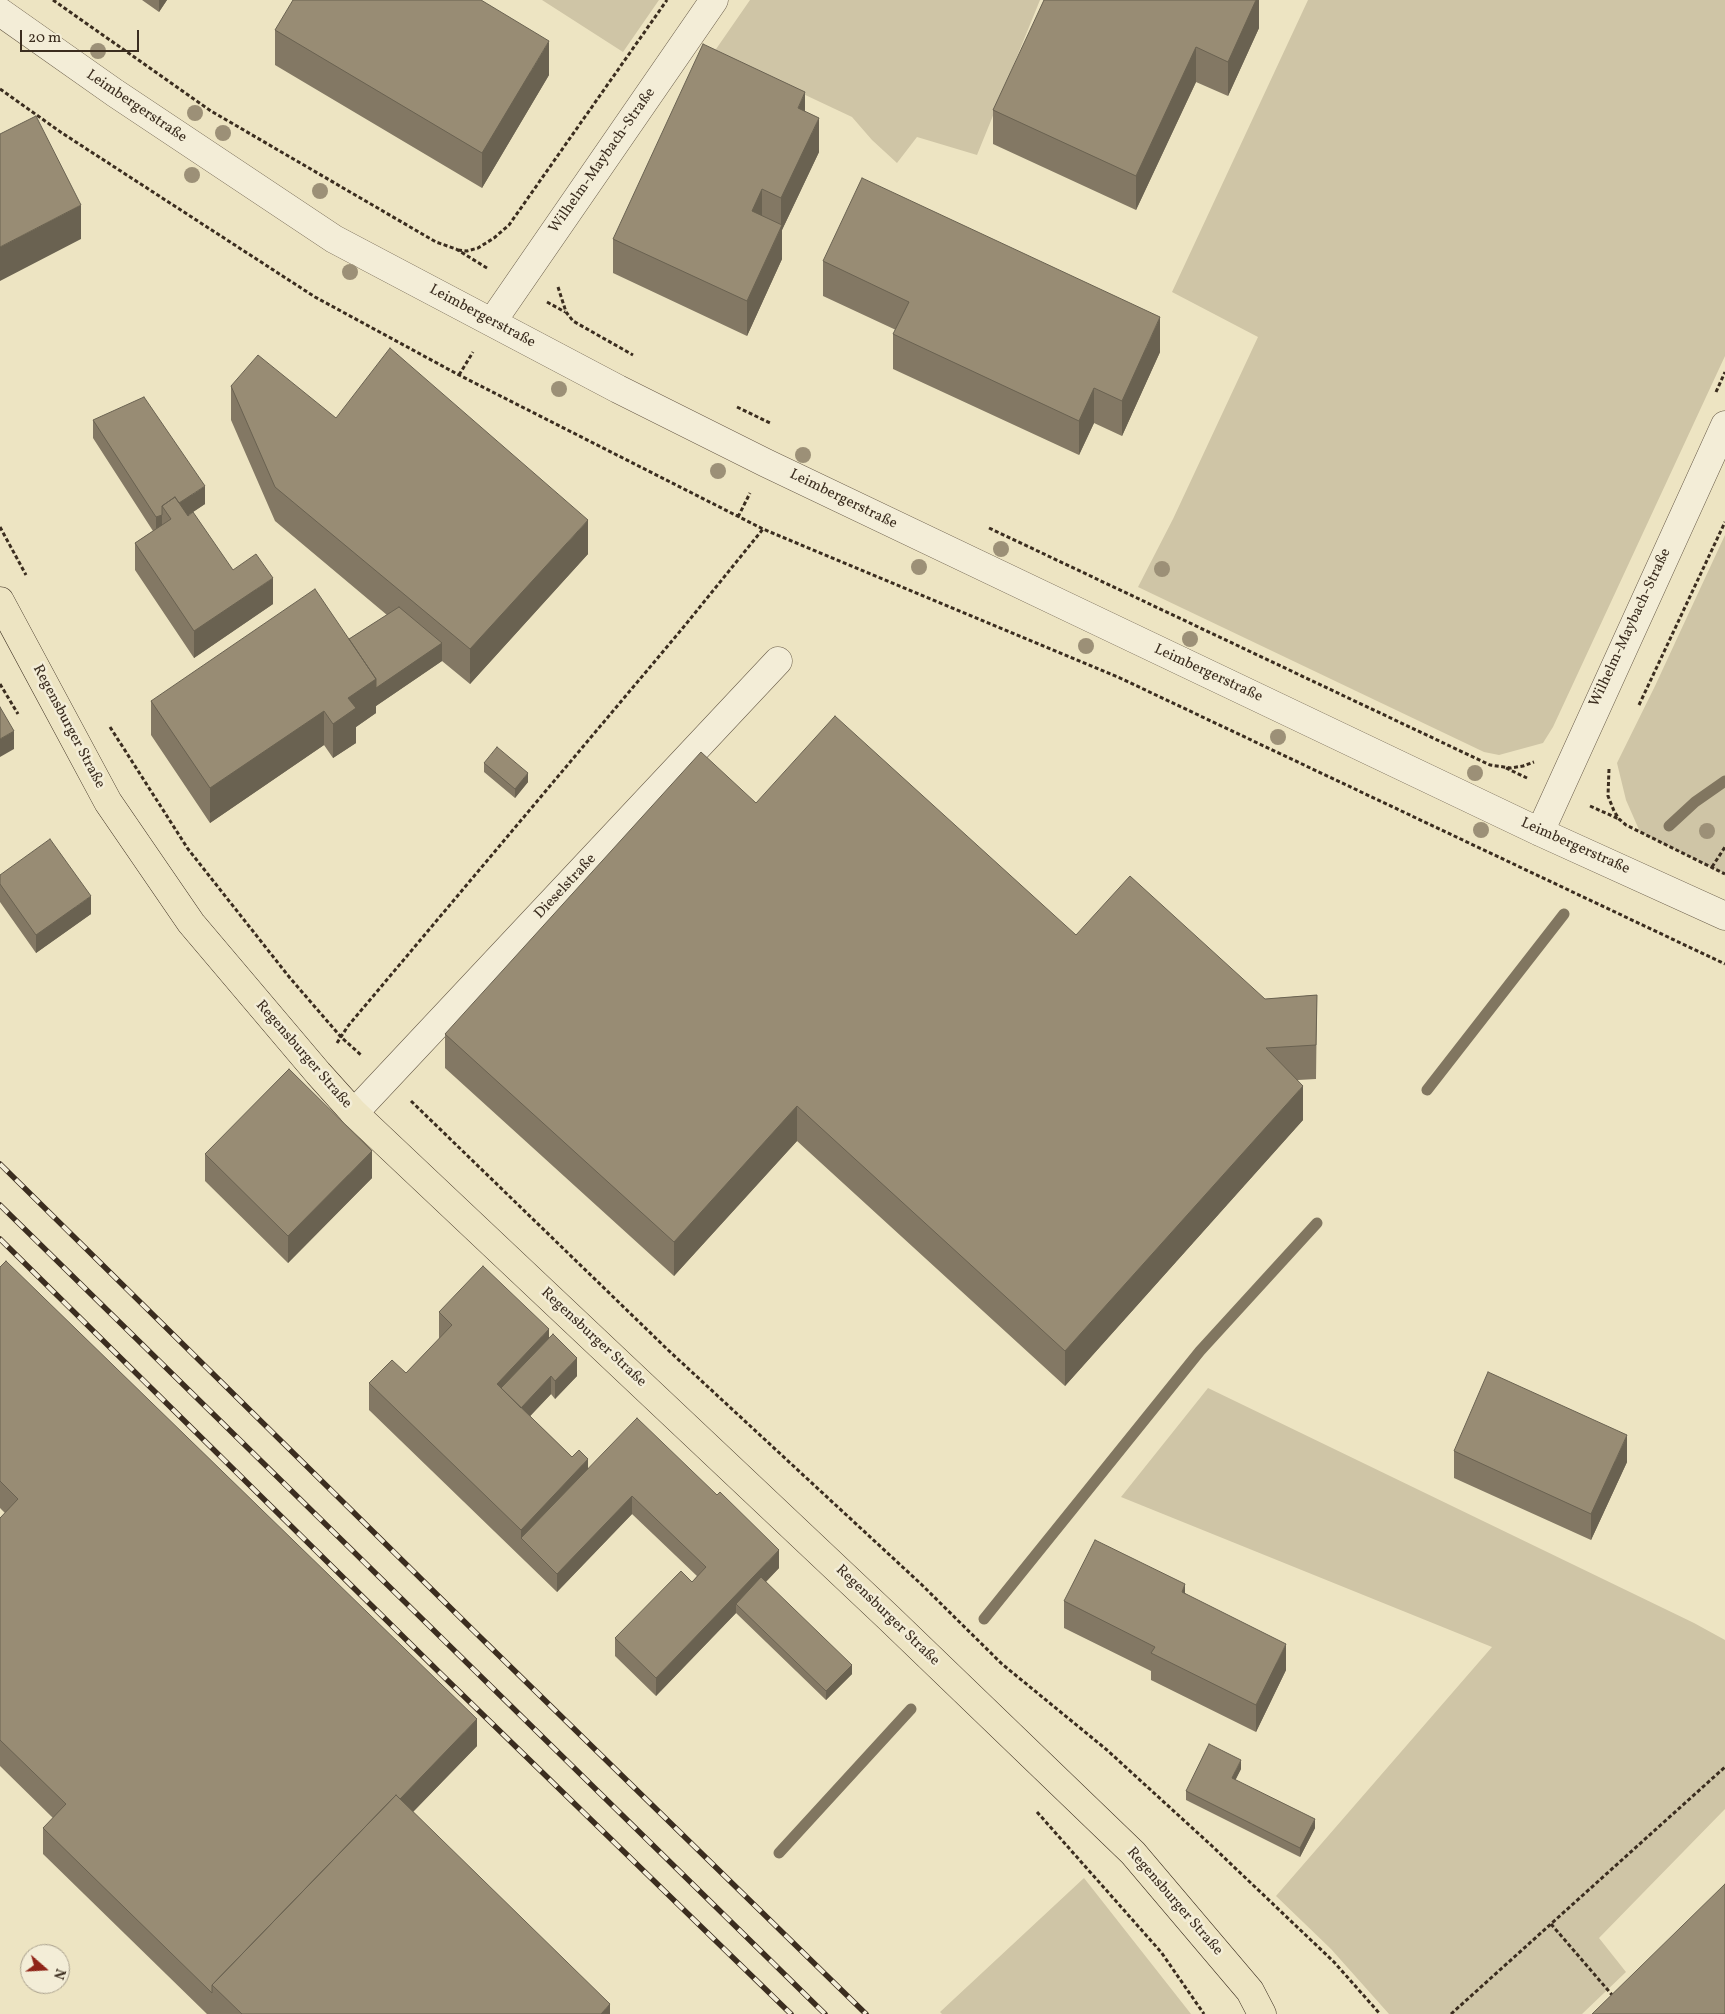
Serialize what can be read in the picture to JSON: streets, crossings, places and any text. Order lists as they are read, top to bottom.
{
  "streets": {
    "main road": ["Regensburger Straße"],
    "street": ["Leimbergerstraße", "Wilhelm-Maybach-Straße", "Dieselstraße"]
  },
  "crossings": [
    ["Leimbergerstraße", "Wilhelm-Maybach-Straße"],
    ["Regensburger Straße", "Dieselstraße"]
  ],
  "scale_bar": "20 m",
  "north": "right"
}
